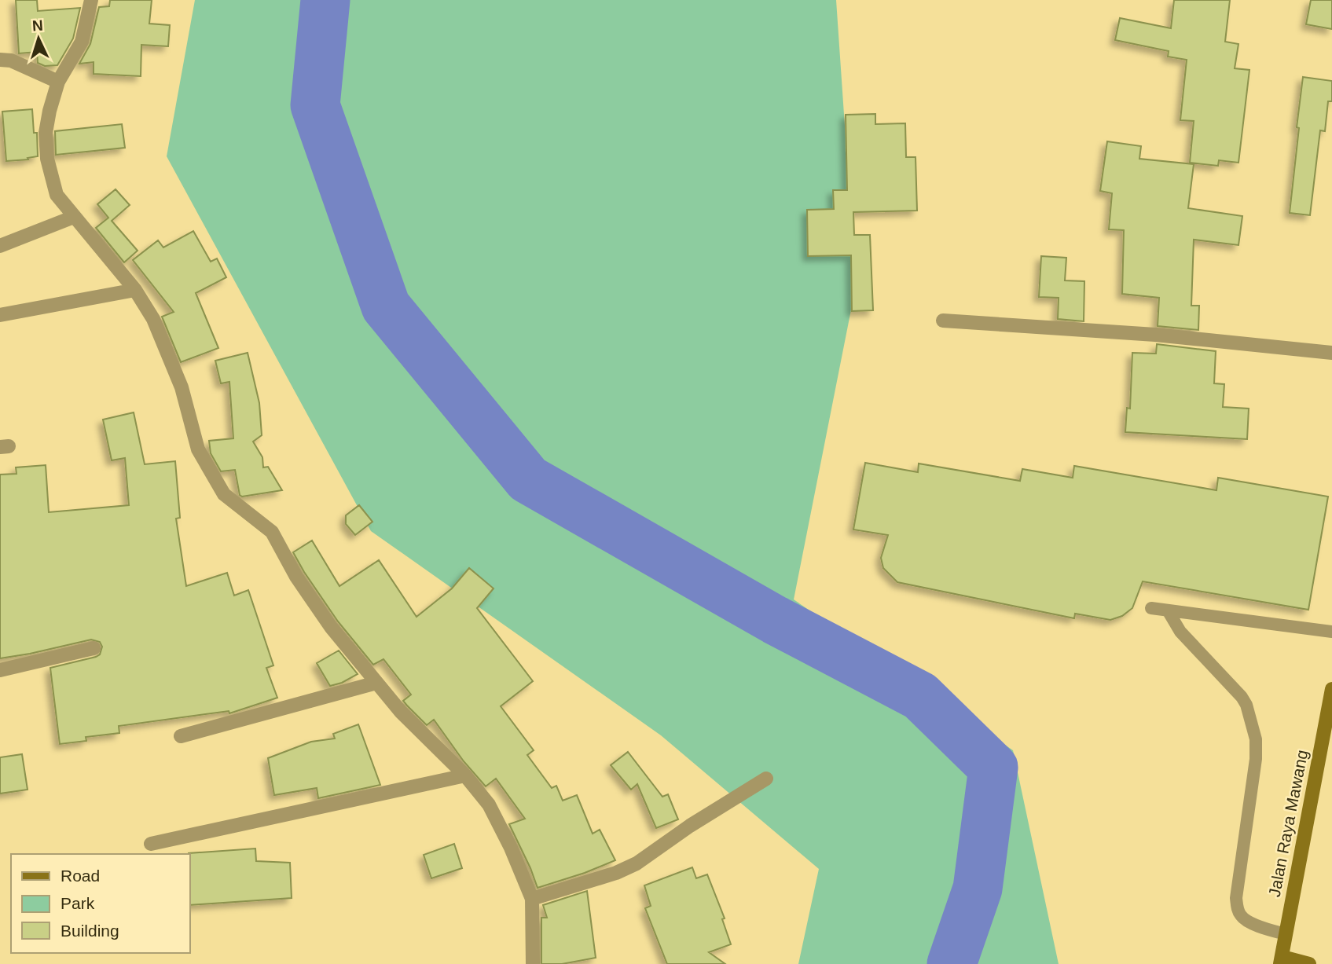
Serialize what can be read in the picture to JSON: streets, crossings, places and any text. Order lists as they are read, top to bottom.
{
  "streets": {
    "main road": ["Jalan Raya Mawang"]
  },
  "legend": ["Road", "Park", "Building"],
  "north": "top"
}
